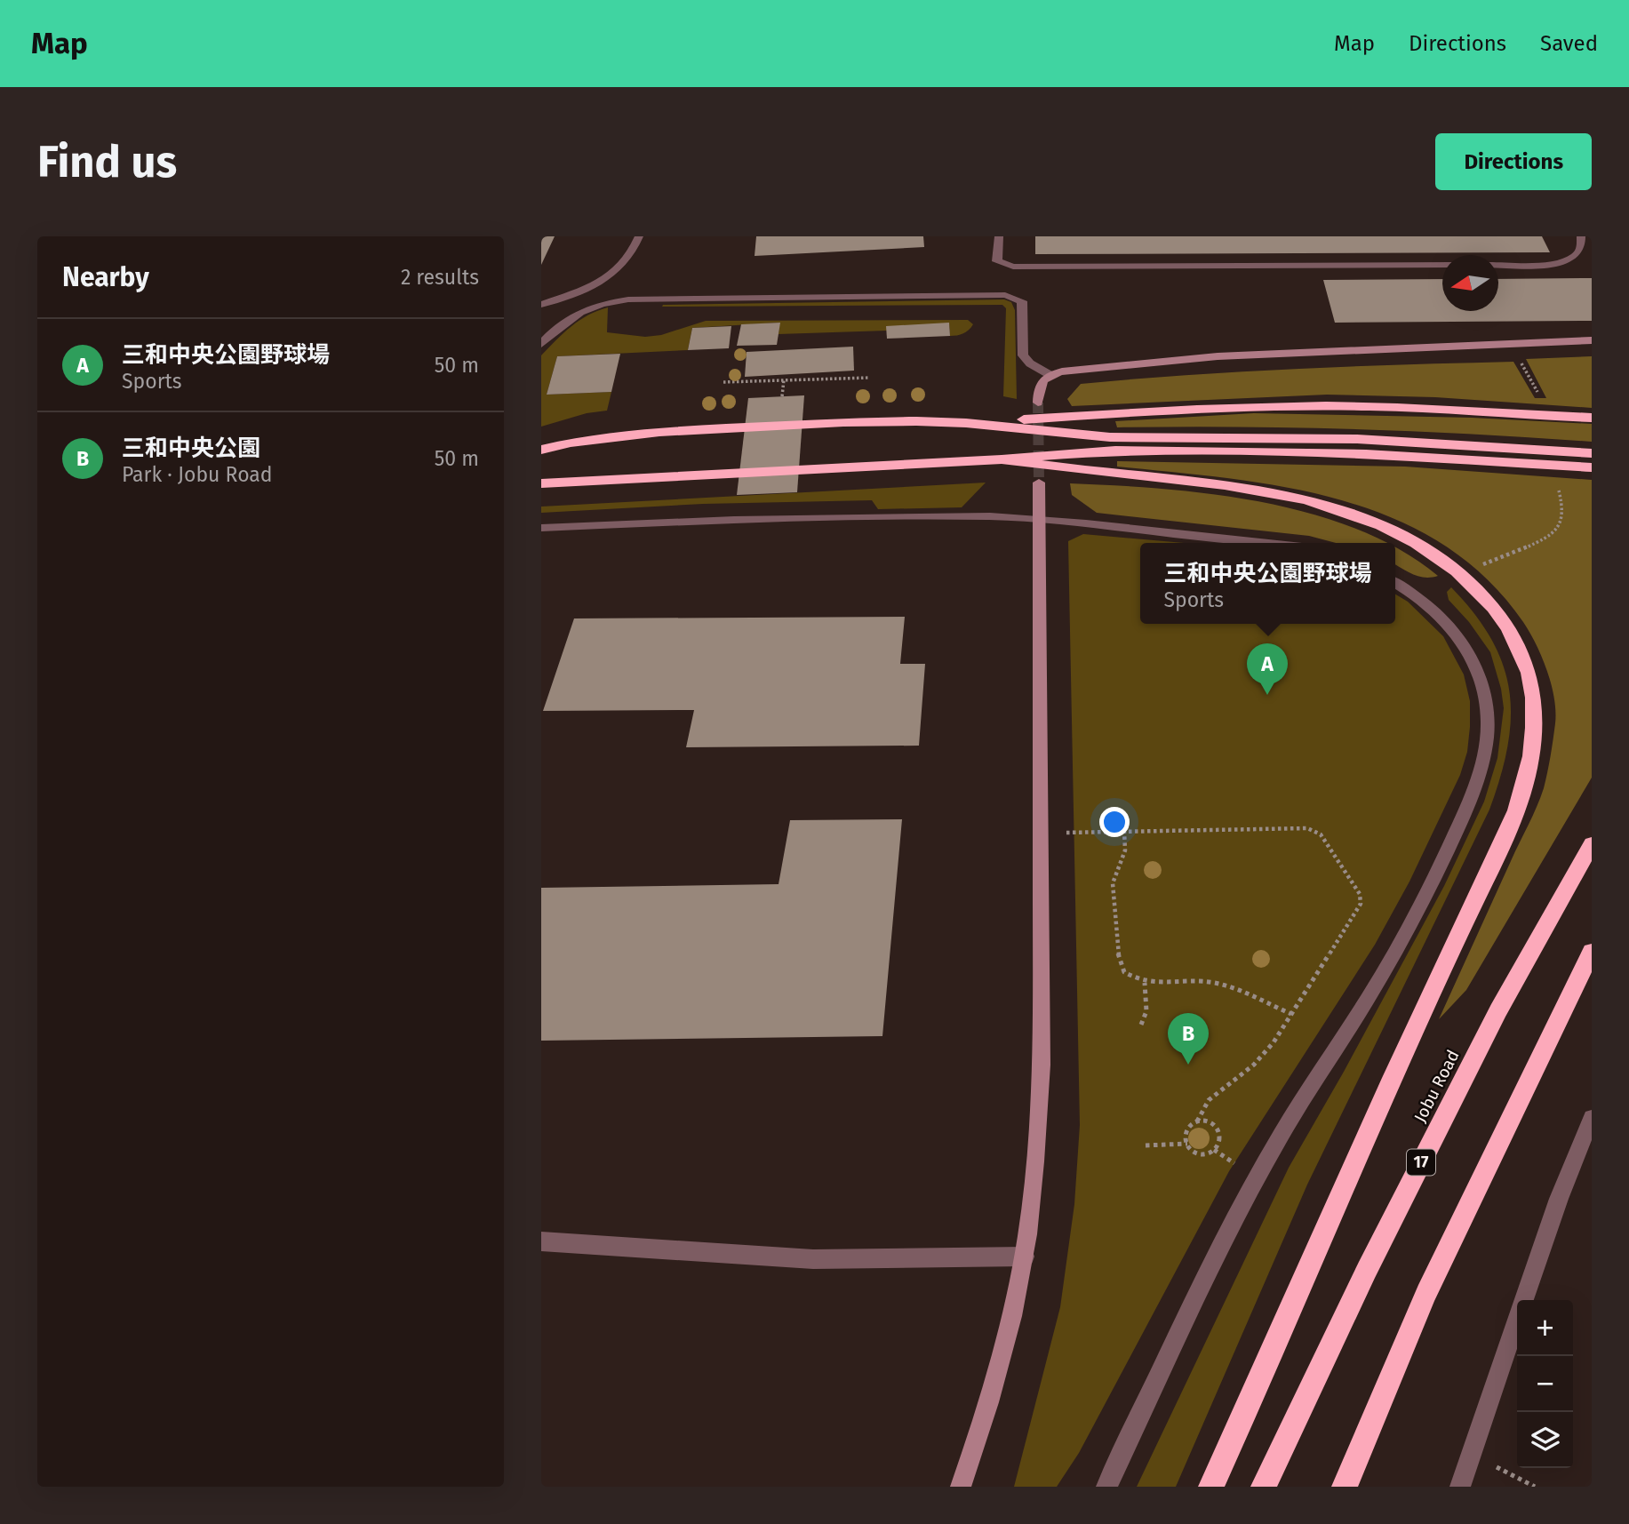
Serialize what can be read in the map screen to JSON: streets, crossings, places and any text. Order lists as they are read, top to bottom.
{
  "streets": {
    "highway": ["Jobu Road", "17"]
  },
  "north": "left",
  "page": {
    "header": "Map",
    "nav": ["Map", "Directions", "Saved"],
    "buttons": "Directions",
    "title": "Find us",
    "heading": ["Nearby", "2 results"],
    "list": [
      {
        "mark": "A",
        "name": "三和中央公園野球場",
        "note": "Sports",
        "value": "50 m"
      },
      {
        "mark": "B",
        "name": "三和中央公園",
        "note": "Park · Jobu Road",
        "value": "50 m"
      }
    ],
    "popup": ["三和中央公園野球場", "Sports"],
    "pins": ["A", "B"],
    "map_buttons": ["+", "−"]
  }
}
